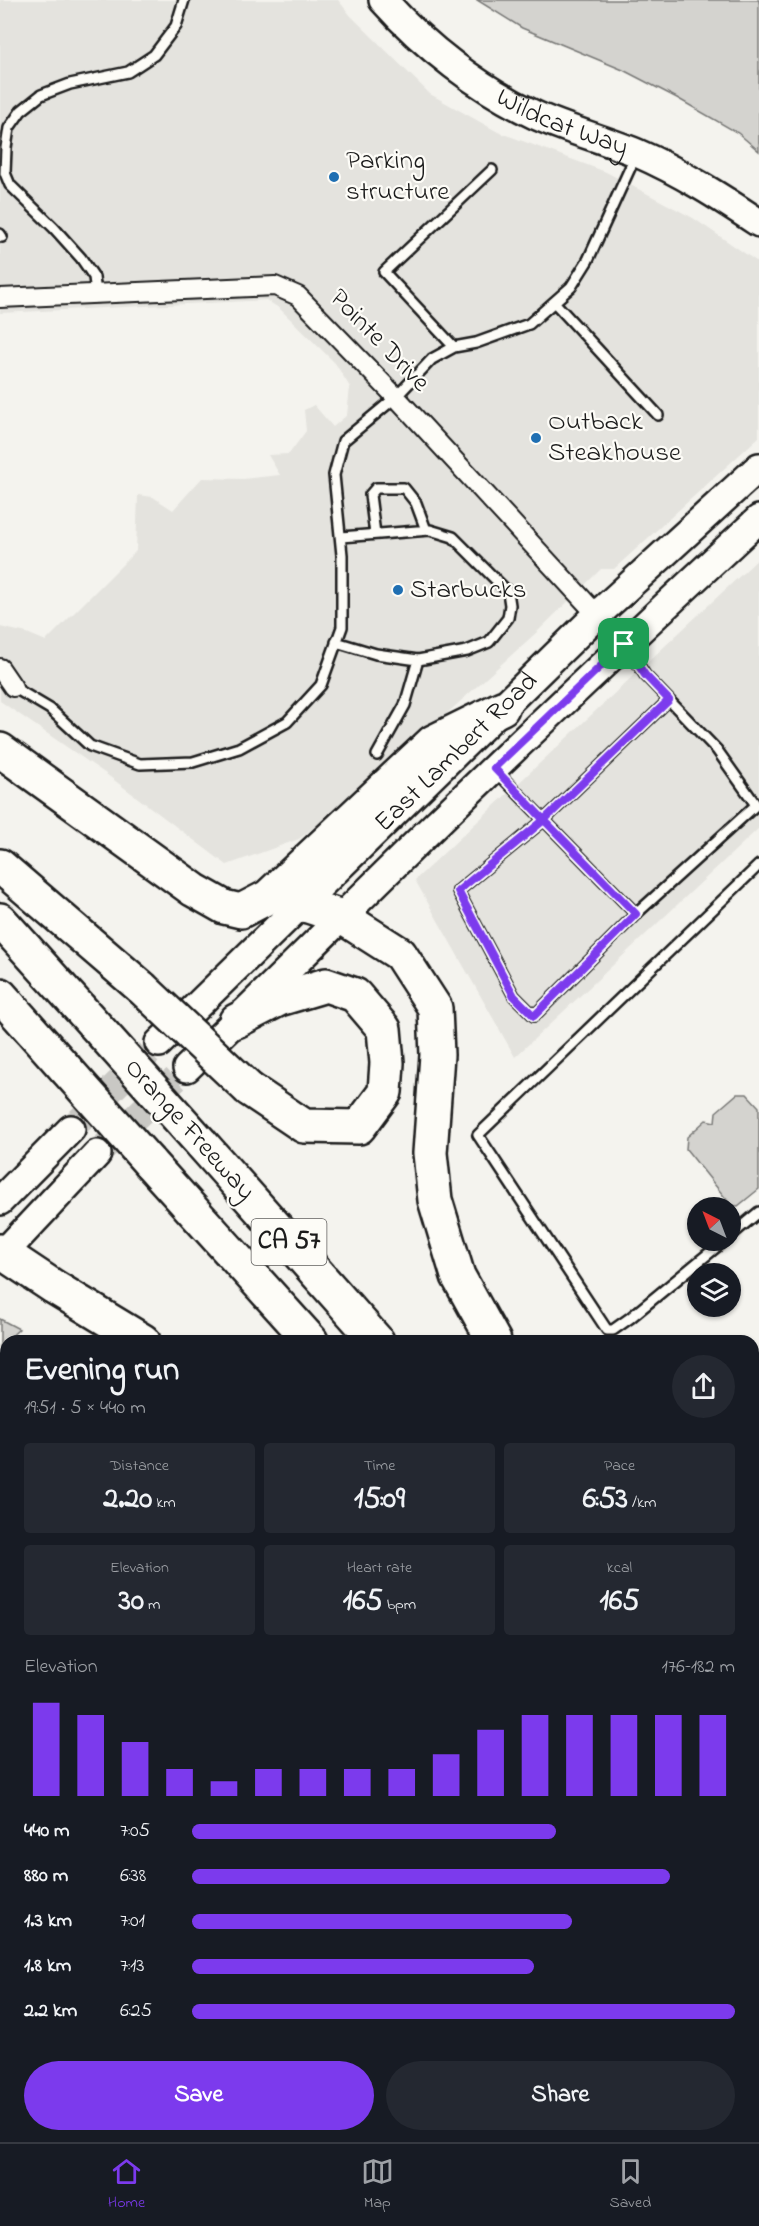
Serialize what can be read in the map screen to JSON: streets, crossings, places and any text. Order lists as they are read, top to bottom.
{
  "streets": {
    "highway": ["Orange Freeway", "CA 57"],
    "main road": ["Wildcat Way", "East Lambert Road"],
    "street": ["Pointe Drive"]
  },
  "crossings": [
    ["Pointe Drive", "East Lambert Road"]
  ],
  "places": ["Parking structure", "Outback Steakhouse", "Starbucks"],
  "north": "top left",
  "page": {
    "heading": ["Evening run", "19:51 · 5 × 440 m"],
    "stats": [
      ["Distance", "2.20 km"],
      ["Time", "15:09"],
      ["Pace", "6:53 /km"],
      ["Elevation", "30 m"],
      ["Heart rate", "165 bpm"],
      ["kcal", "165"]
    ],
    "chart": ["Elevation", "176–182 m"],
    "list": [
      {
        "name": "440 m",
        "note": "7:05"
      },
      {
        "name": "880 m",
        "note": "6:38"
      },
      {
        "name": "1.3 km",
        "note": "7:01"
      },
      {
        "name": "1.8 km",
        "note": "7:13"
      },
      {
        "name": "2.2 km",
        "note": "6:25"
      }
    ],
    "buttons": ["Save", "Share"],
    "tabs": ["Home", "Map", "Saved"]
  }
}
